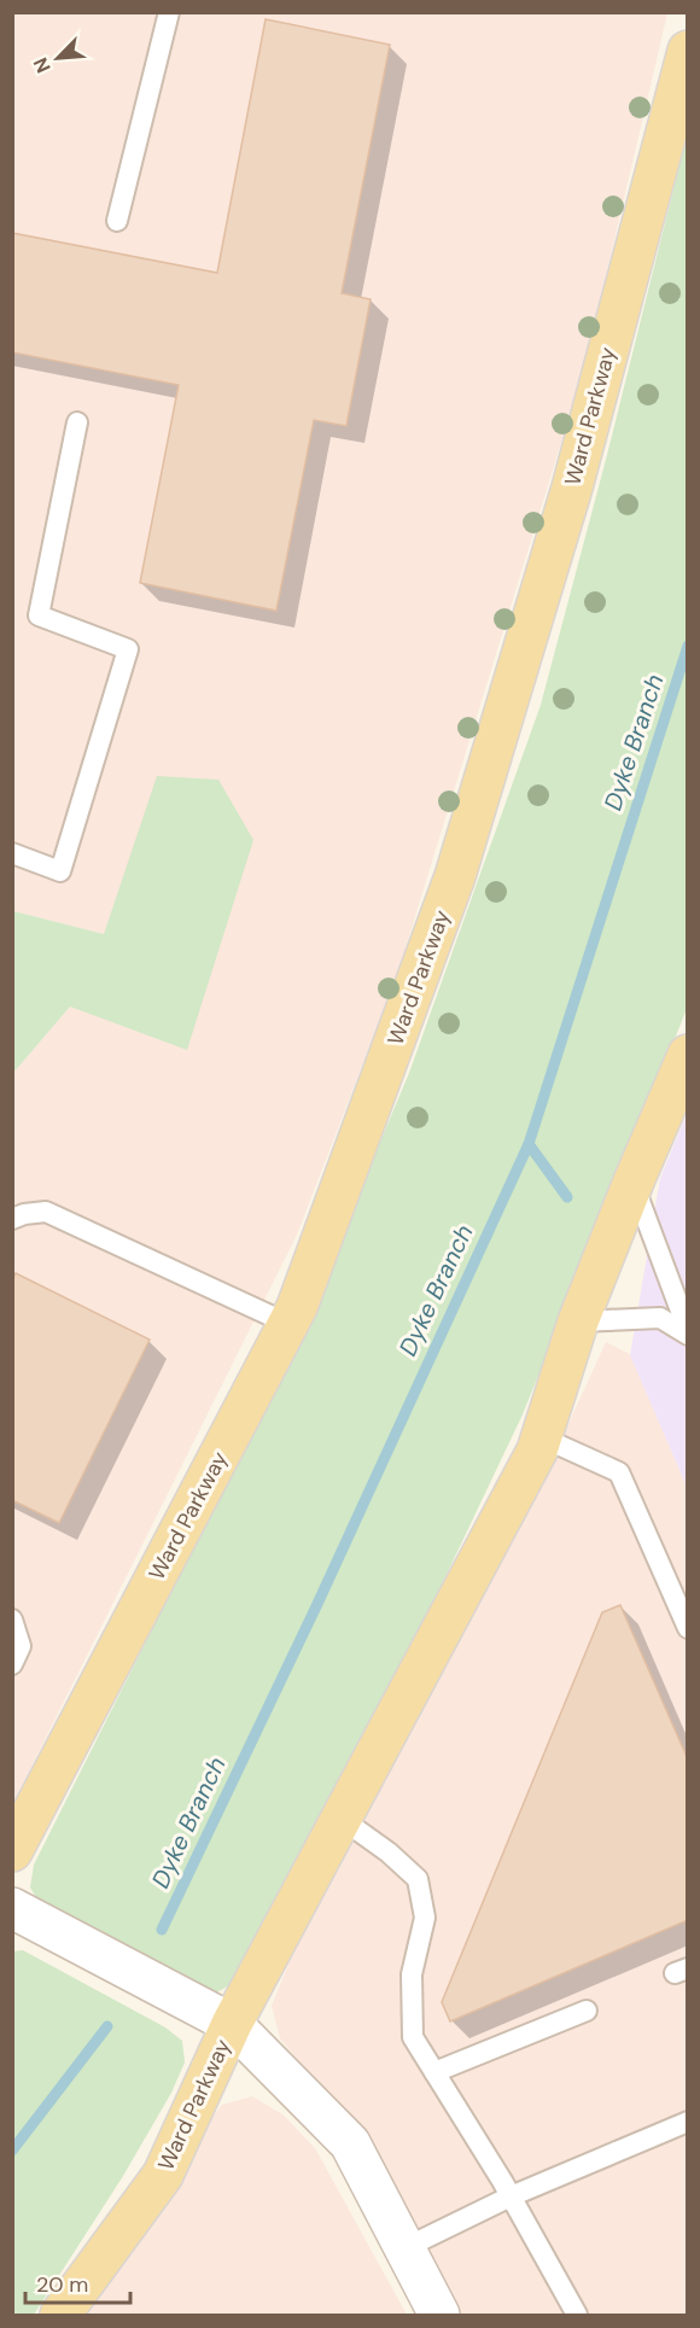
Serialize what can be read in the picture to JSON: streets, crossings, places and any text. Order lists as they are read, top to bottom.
{
  "streets": {
    "main road": ["Ward Parkway"]
  },
  "water": ["Dyke Branch"],
  "scale_bar": "20 m",
  "north": "bottom left"
}
